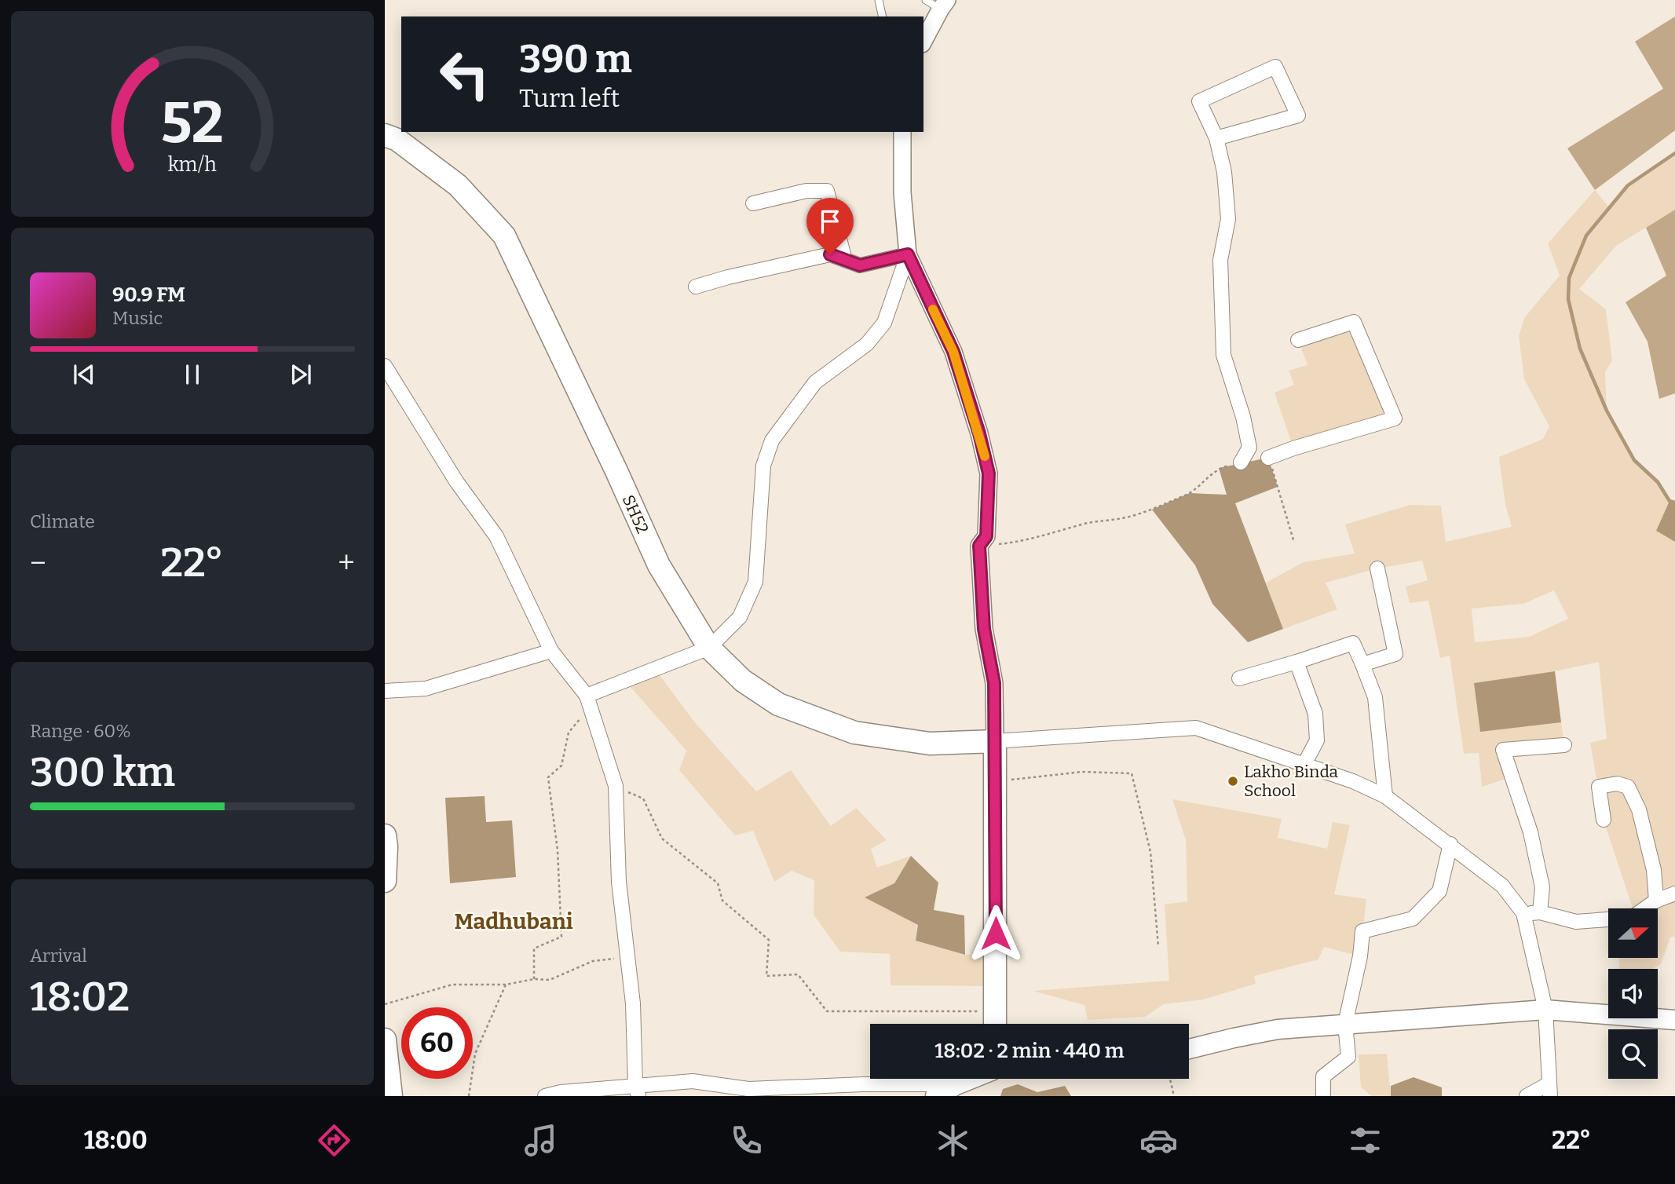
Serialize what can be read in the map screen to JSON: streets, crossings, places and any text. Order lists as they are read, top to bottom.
{
  "streets": {
    "main road": ["SH52"]
  },
  "districts": ["Madhubani"],
  "places": ["Lakho Binda School"],
  "north": "right",
  "page": {
    "turn": ["390 m", "Turn left"],
    "song": ["90.9 FM", "Music"],
    "tile": [
      "Climate",
      ["Range · 60%", "300 km"],
      ["Arrival", "18:02"]
    ],
    "heat": ["−", "22°", "+"],
    "limit": "60",
    "trip": "18:02 · 2 min · 440 m",
    "tabs": ["18:00", "22°"],
    "gauge": ["52", "km/h"]
  }
}
